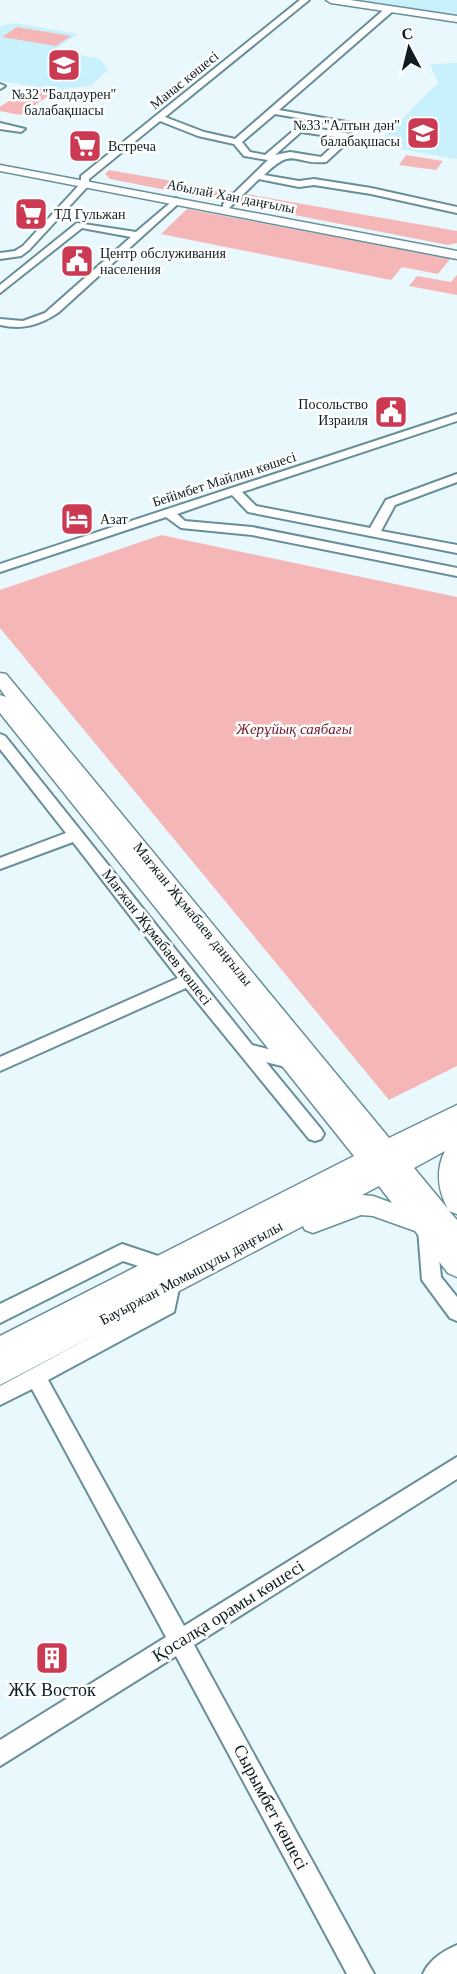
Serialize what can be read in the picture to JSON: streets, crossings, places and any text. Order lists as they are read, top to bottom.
{
  "streets": {
    "main road": ["Абылай Хан даңғылы", "Мағжан Жұмабаев даңғылы", "Бауыржан Момышұлы даңғылы"],
    "street": [
      "Манас көшесі",
      "Бейімбет Майлин көшесі",
      "Мағжан Жұмабаев көшесі",
      "Қосалқа орамы көшесі",
      "Сырымбет көшесі"
    ]
  },
  "crossings": [
    ["Манас көшесі", "Абылай Хан даңғылы"],
    ["Мағжан Жұмабаев даңғылы", "Бауыржан Момышұлы даңғылы"],
    ["Қосалқа орамы көшесі", "Сырымбет көшесі"]
  ],
  "parks": ["Жерұйық саябағы"],
  "places": {
    "school or university": ["№32 \"Балдәурен\" балабақшасы", "№33 \"Алтын дән\" балабақшасы"],
    "supermarket": ["Встреча", "ТД Гульжан"],
    "public building": ["Центр обслуживания населения", "Посольство Израиля"],
    "hotel": ["Азат"],
    "building": ["ЖК Восток"]
  },
  "north": "top"
}
